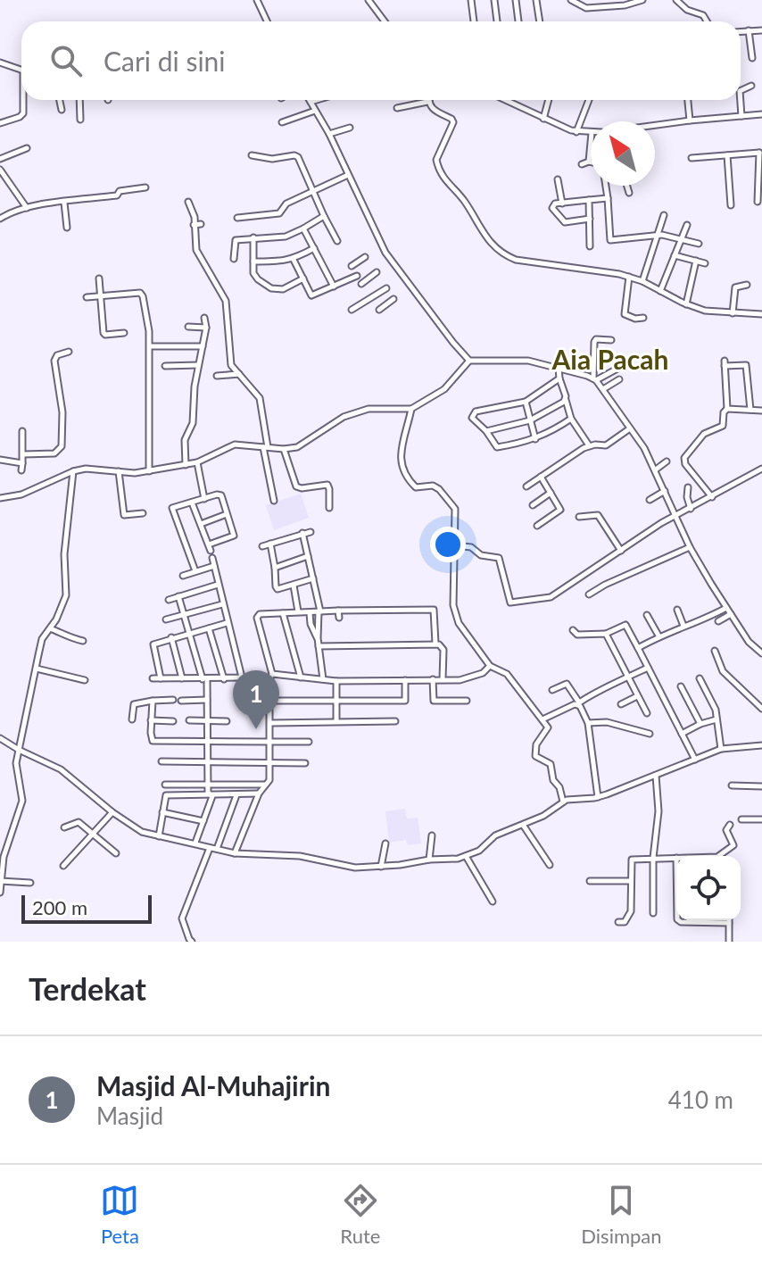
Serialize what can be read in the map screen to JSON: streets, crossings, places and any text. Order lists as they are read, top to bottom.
{
  "districts": ["Aia Pacah"],
  "scale_bar": "200 m",
  "north": "top left",
  "page": {
    "search": "Cari di sini",
    "pins": "1",
    "scale": "200 m",
    "heading": "Terdekat",
    "list": [
      {
        "mark": "1",
        "name": "Masjid Al-Muhajirin",
        "note": "Masjid",
        "value": "410 m"
      }
    ],
    "nav": ["Peta", "Rute", "Disimpan"]
  }
}
